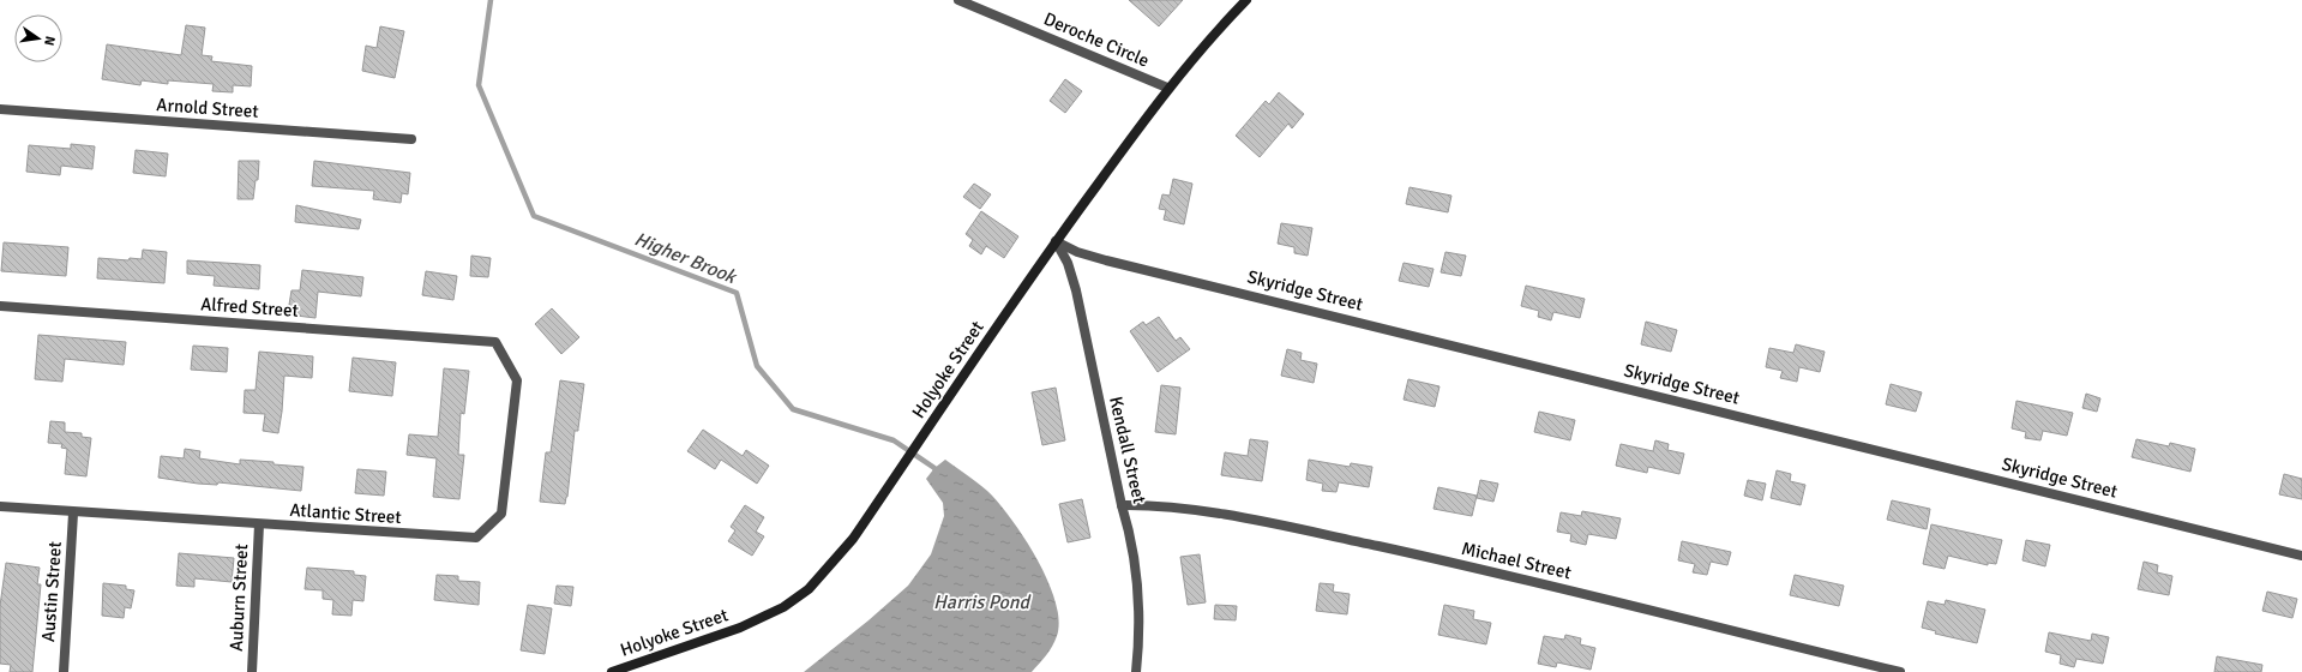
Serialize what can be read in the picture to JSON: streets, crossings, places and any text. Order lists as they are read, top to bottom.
{
  "streets": {
    "main road": ["Holyoke Street"],
    "street": [
      "Deroche Circle",
      "Arnold Street",
      "Skyridge Street",
      "Alfred Street",
      "Kendall Street",
      "Atlantic Street",
      "Michael Street",
      "Austin Street",
      "Auburn Street"
    ]
  },
  "crossings": [
    ["Deroche Circle", "Holyoke Street"],
    ["Skyridge Street", "Holyoke Street"],
    ["Skyridge Street", "Kendall Street"],
    ["Alfred Street", "Atlantic Street"],
    ["Holyoke Street", "Kendall Street"],
    ["Kendall Street", "Michael Street"],
    ["Atlantic Street", "Austin Street"],
    ["Atlantic Street", "Auburn Street"]
  ],
  "water": ["Higher Brook", "Harris Pond"],
  "north": "right"
}
